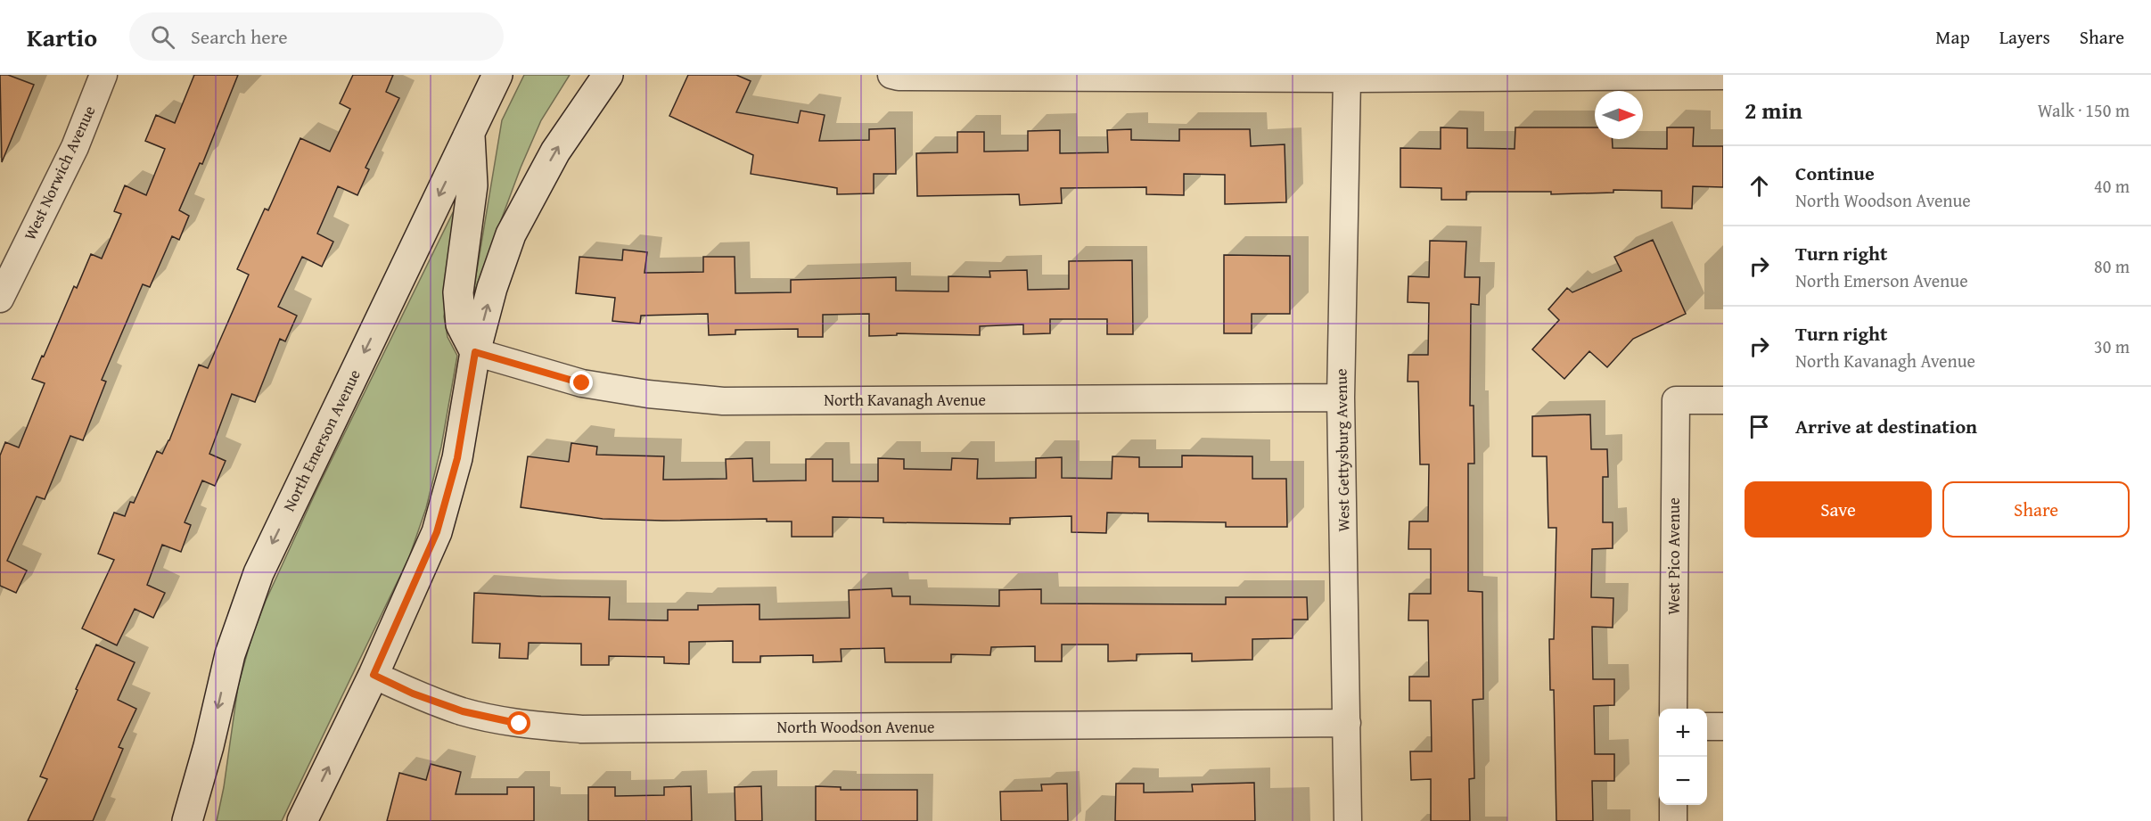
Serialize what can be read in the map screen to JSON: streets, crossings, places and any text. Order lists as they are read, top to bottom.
{
  "streets": {
    "street": [
      "West Norwich Avenue",
      "North Kavanagh Avenue",
      "North Emerson Avenue",
      "West Gettysburg Avenue",
      "West Pico Avenue",
      "North Woodson Avenue"
    ]
  },
  "crossings": [
    ["North Kavanagh Avenue", "West Gettysburg Avenue"],
    ["West Gettysburg Avenue", "North Woodson Avenue"]
  ],
  "north": "right",
  "page": {
    "header": "Kartio",
    "search": "Search here",
    "nav": ["Map", "Layers", "Share"],
    "heading": ["2 min", "Walk · 150 m"],
    "list": [
      ["Continue", "North Woodson Avenue", "40 m"],
      ["Turn right", "North Emerson Avenue", "80 m"],
      ["Turn right", "North Kavanagh Avenue", "30 m"],
      "Arrive at destination"
    ],
    "buttons": ["Save", "Share"],
    "map_buttons": ["+", "−"]
  }
}
